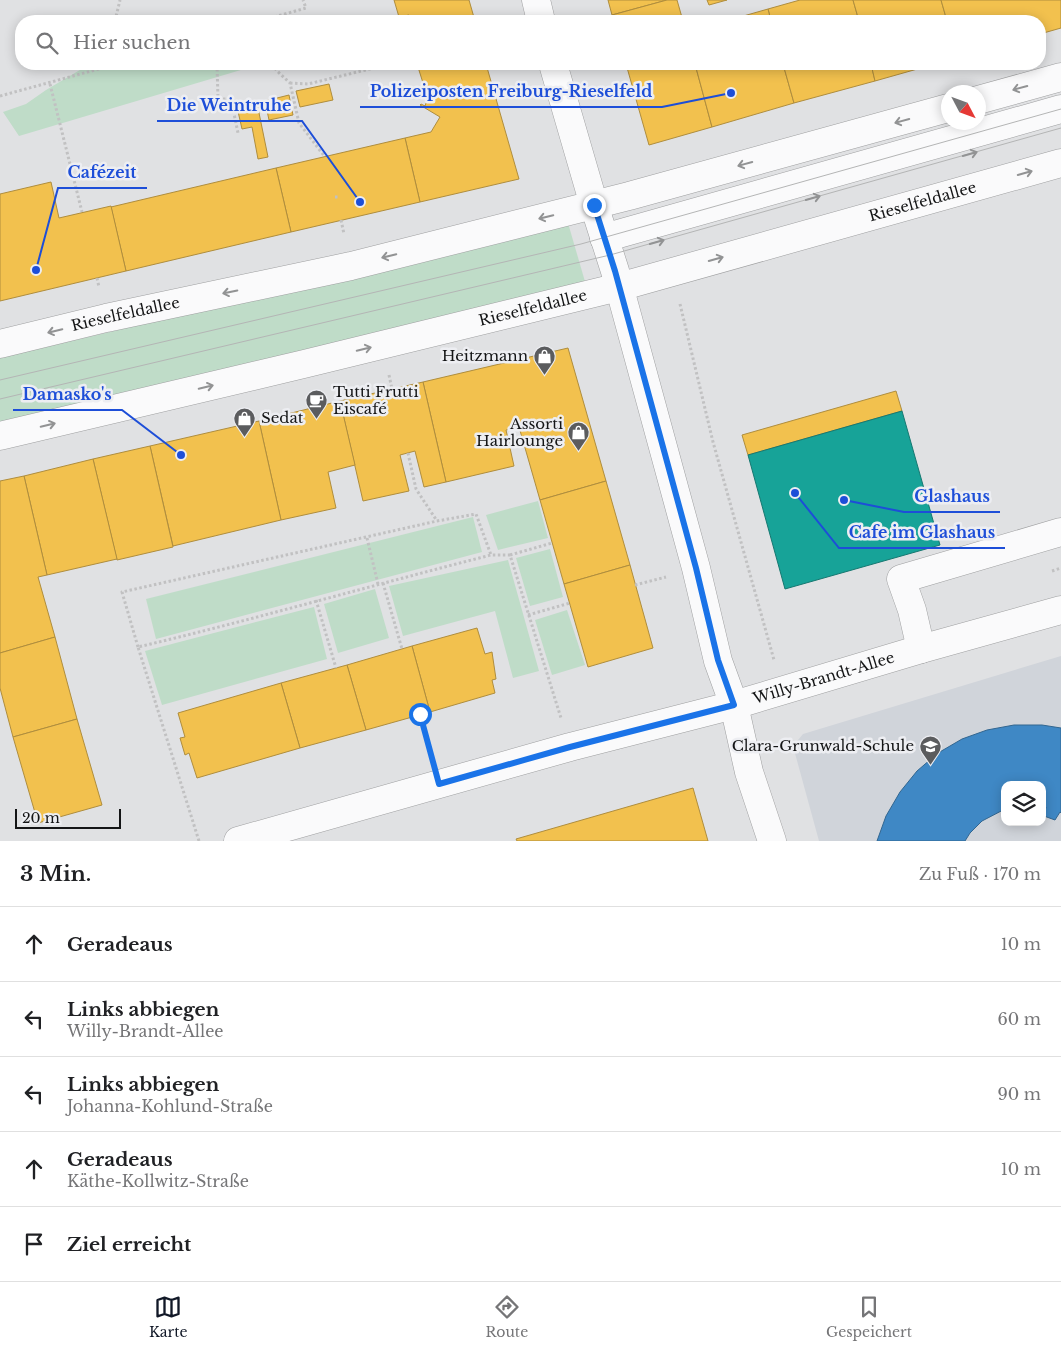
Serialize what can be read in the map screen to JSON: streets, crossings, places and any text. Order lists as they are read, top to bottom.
{
  "streets": {
    "street": ["Rieselfeldallee", "Willy-Brandt-Allee"]
  },
  "places": {
    "other": [
      "Polizeiposten Freiburg-Rieselfeld",
      "Die Weintruhe",
      "Cafézeit",
      "Damasko's",
      "Cafe im Glashaus",
      "Glashaus"
    ],
    "shop": ["Heitzmann", "Sedat", "Assorti Hairlounge"],
    "cafe": ["Tutti Frutti Eiscafé"],
    "school or university": ["Clara-Grunwald-Schule"]
  },
  "scale_bar": "20 m",
  "north": "bottom right",
  "page": {
    "search": "Hier suchen",
    "scale": "20 m",
    "heading": ["3 Min.", "Zu Fuß · 170 m"],
    "list": [
      ["Geradeaus", "10 m"],
      ["Links abbiegen", "Willy-Brandt-Allee", "60 m"],
      ["Links abbiegen", "Johanna-Kohlund-Straße", "90 m"],
      ["Geradeaus", "Käthe-Kollwitz-Straße", "10 m"],
      "Ziel erreicht"
    ],
    "nav": ["Karte", "Route", "Gespeichert"]
  }
}
